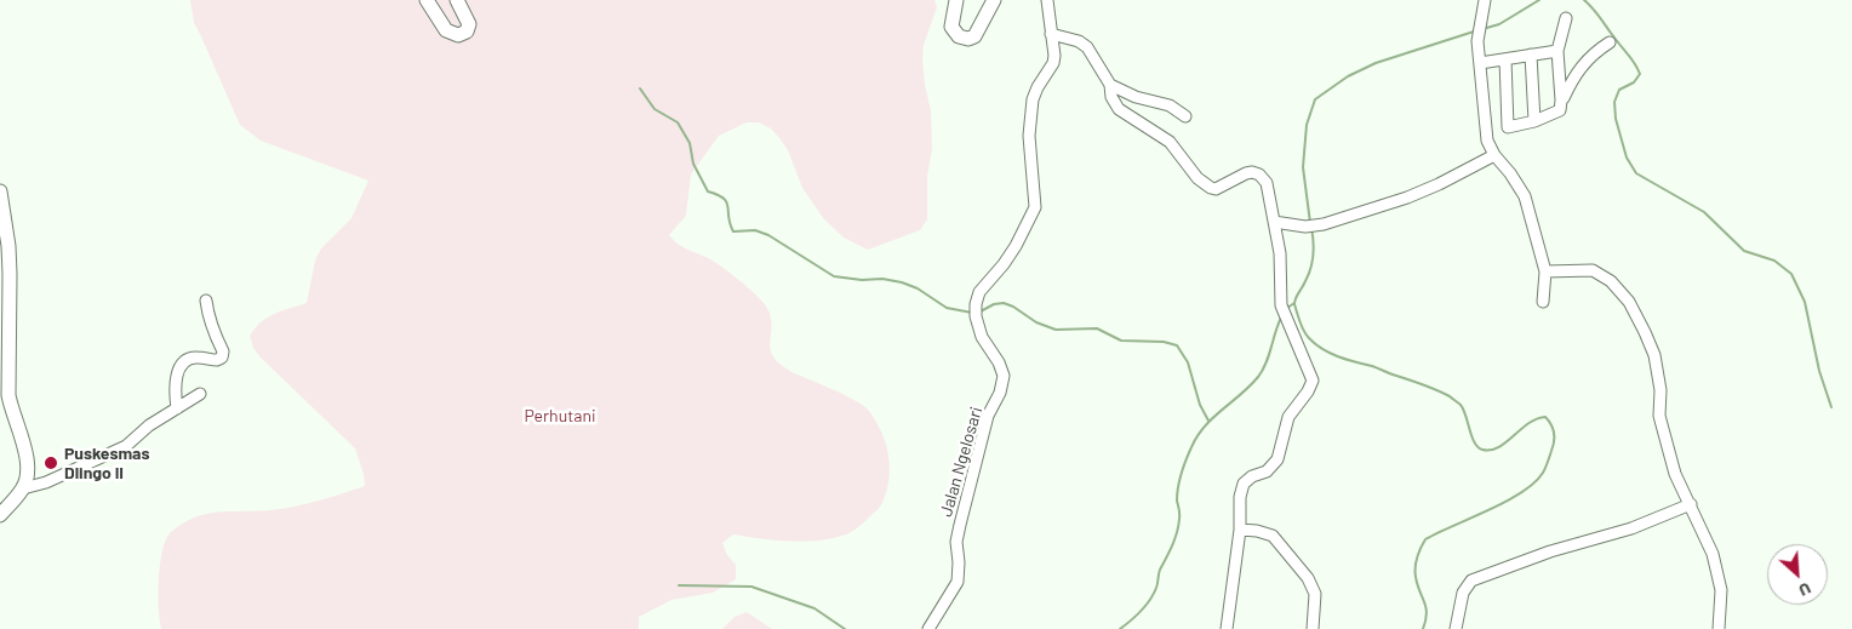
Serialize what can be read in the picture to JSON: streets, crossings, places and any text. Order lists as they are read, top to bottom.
{
  "streets": {
    "street": ["Jalan Ngelosari"]
  },
  "parks": ["Perhutani"],
  "places": ["Puskesmas Dlingo II"],
  "north": "bottom right"
}
